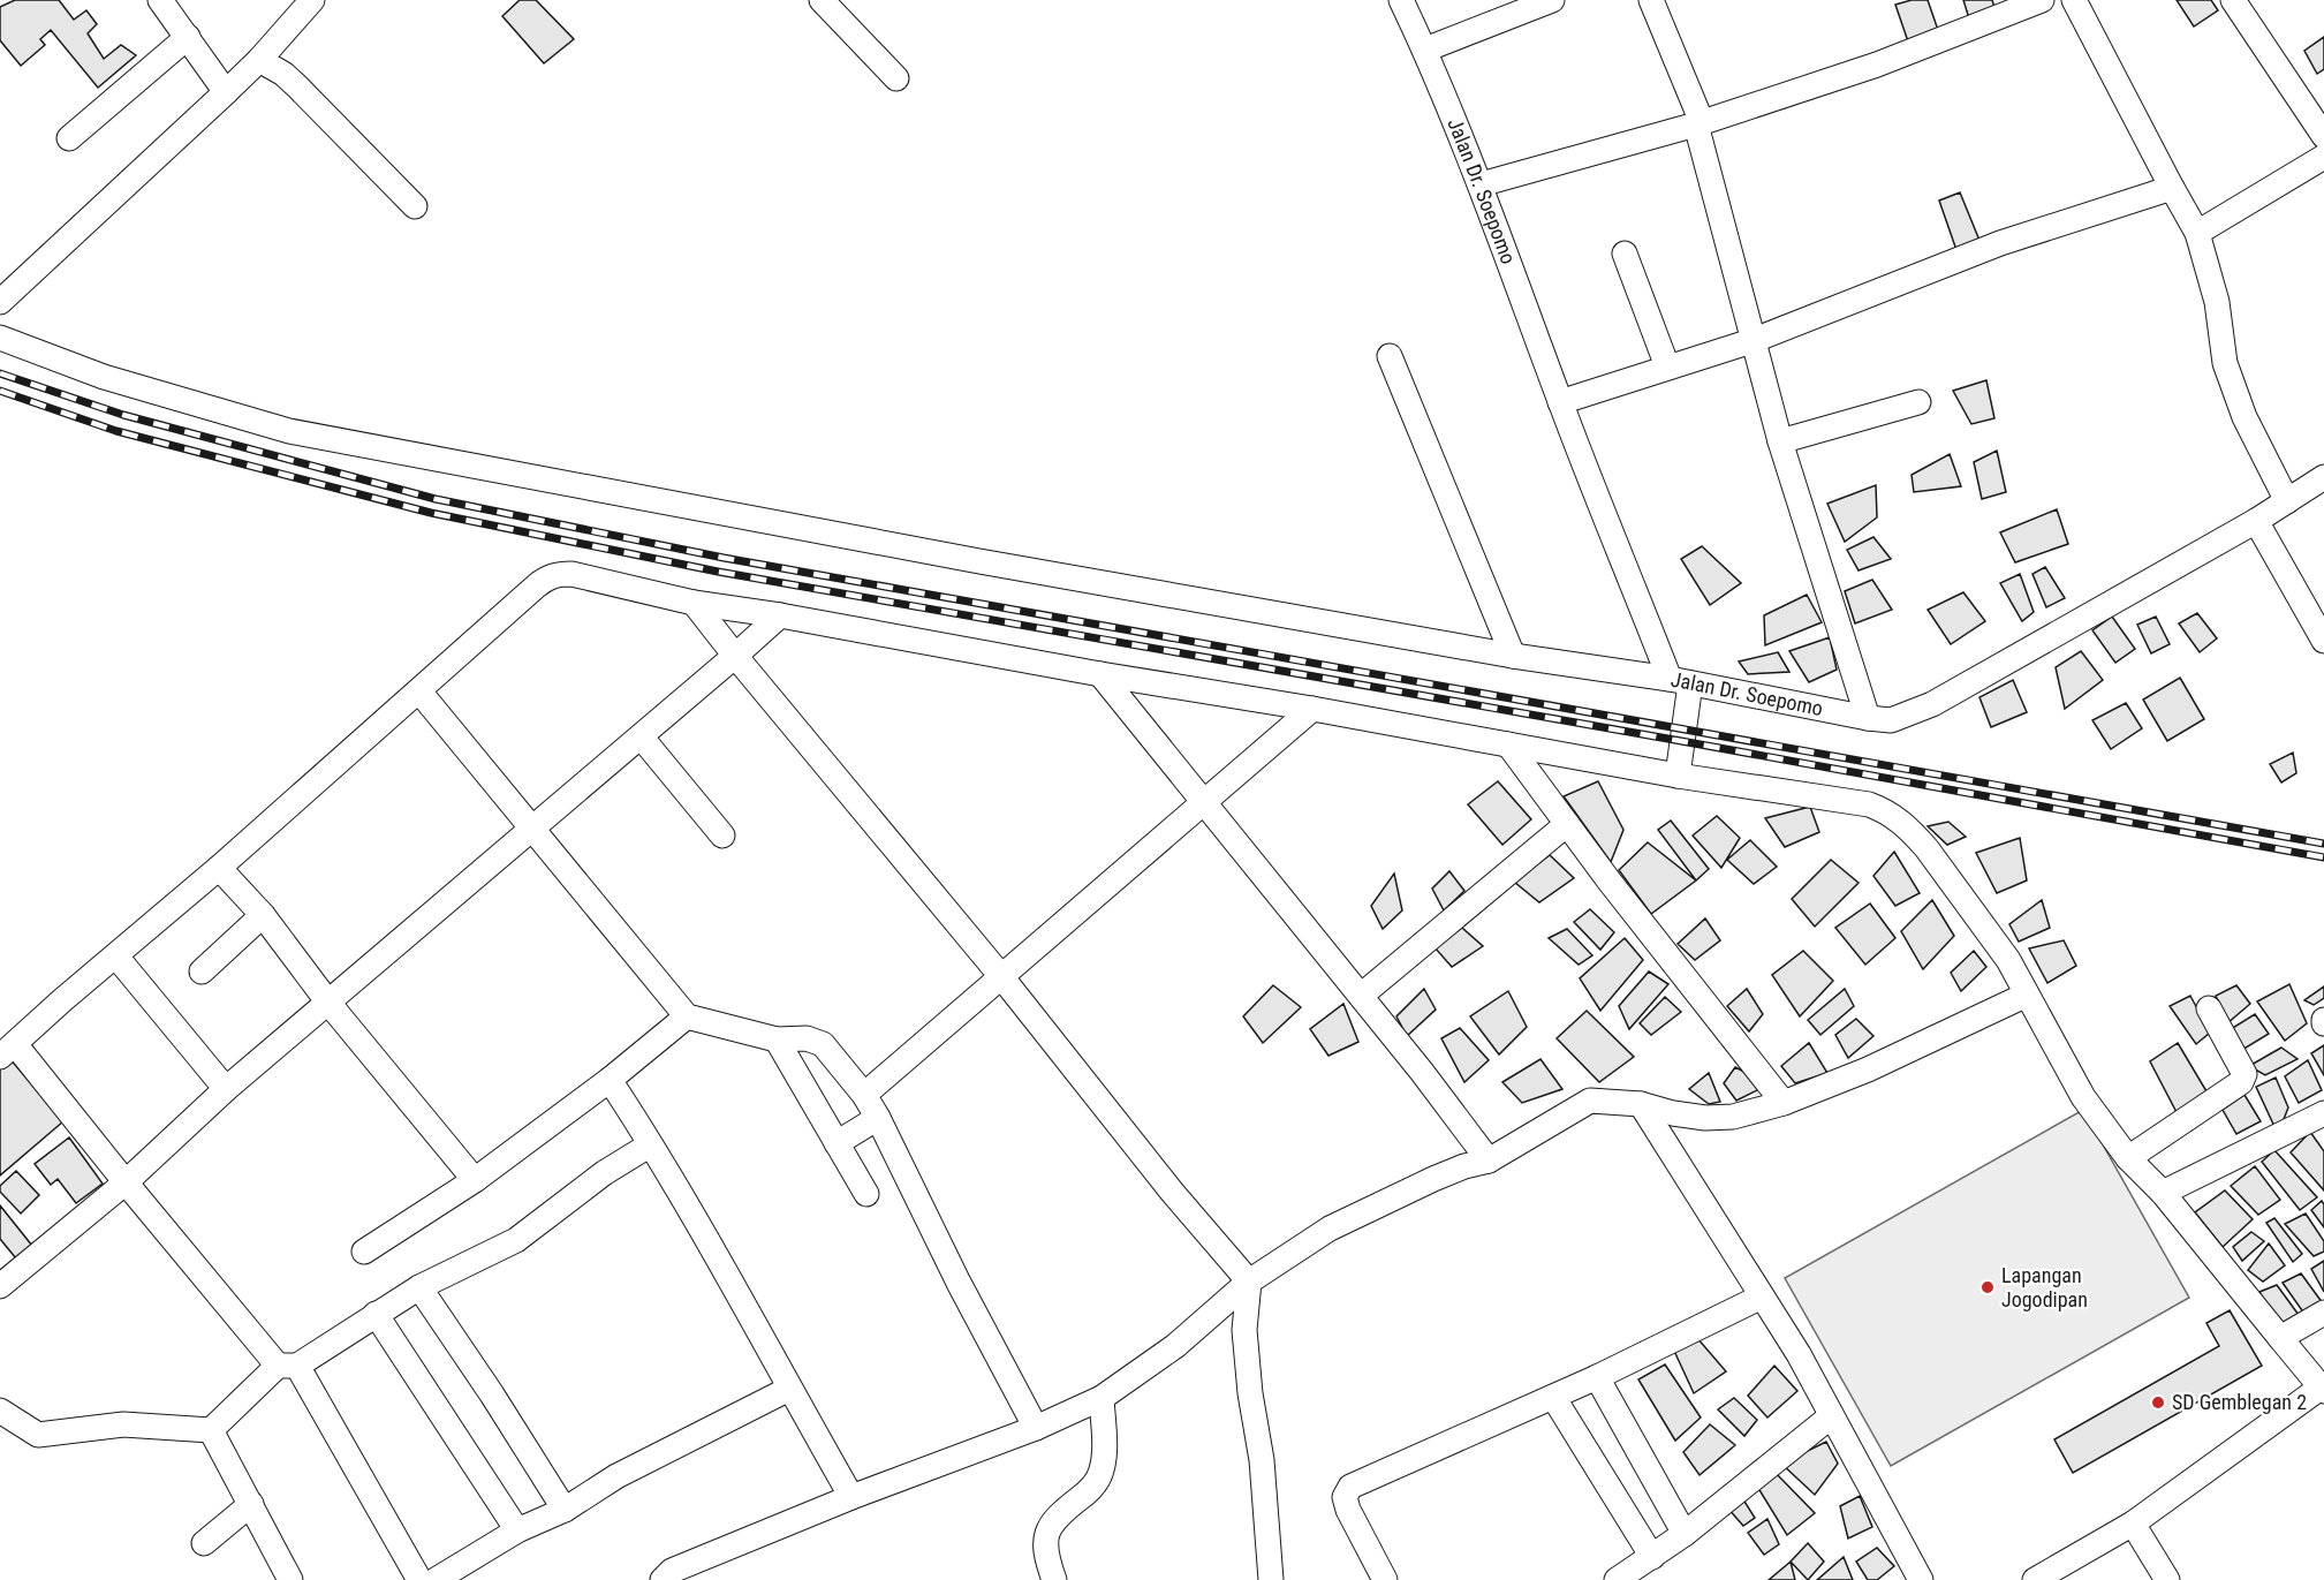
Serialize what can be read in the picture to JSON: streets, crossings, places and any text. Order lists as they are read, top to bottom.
{
  "streets": {
    "street": ["Jalan Dr. Soepomo"]
  },
  "places": ["Lapangan Jogodipan", "SD Gemblegan 2"]
}
